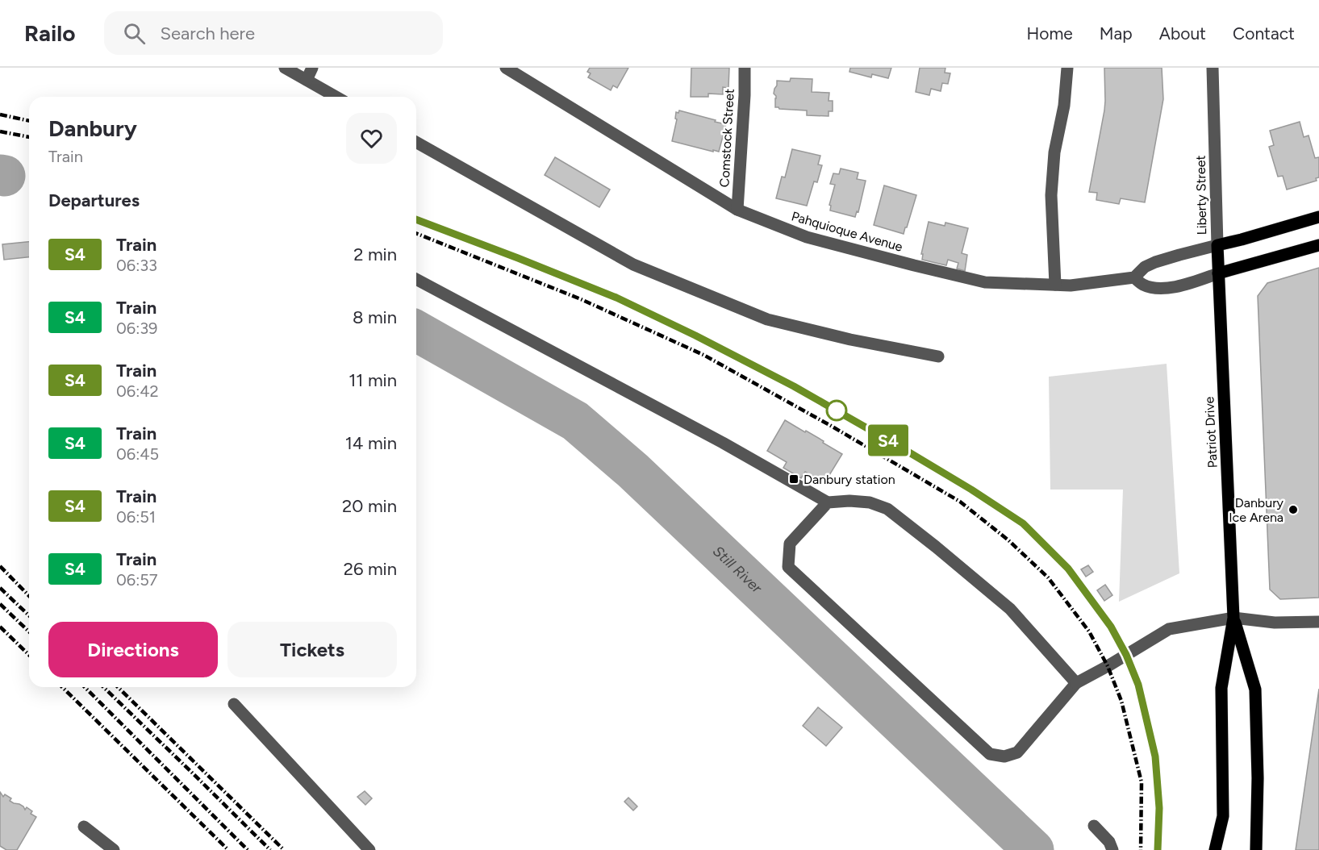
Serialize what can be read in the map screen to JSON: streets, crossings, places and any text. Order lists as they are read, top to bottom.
{
  "streets": {
    "main road": ["Liberty Street", "Patriot Drive"],
    "street": ["Comstock Street", "Pahquioque Avenue"]
  },
  "crossings": [
    ["Comstock Street", "Pahquioque Avenue"],
    ["Liberty Street", "Pahquioque Avenue"],
    ["Liberty Street", "Patriot Drive"],
    ["Pahquioque Avenue", "Patriot Drive"]
  ],
  "water": ["Still River"],
  "places": {
    "transit": ["Danbury station"],
    "other": ["Danbury Ice Arena"]
  },
  "page": {
    "header": "Railo",
    "search": "Search here",
    "nav": [
      "Home",
      "Map",
      "About",
      "Contact"
    ],
    "on_map": "S4",
    "heading": [
      ["Danbury", "Train"],
      "Departures"
    ],
    "list": [
      {
        "mark": "S4",
        "name": "Train",
        "note": "06:33",
        "value": "2 min"
      },
      {
        "mark": "S4",
        "name": "Train",
        "note": "06:39",
        "value": "8 min"
      },
      {
        "mark": "S4",
        "name": "Train",
        "note": "06:42",
        "value": "11 min"
      },
      {
        "mark": "S4",
        "name": "Train",
        "note": "06:45",
        "value": "14 min"
      },
      {
        "mark": "S4",
        "name": "Train",
        "note": "06:51",
        "value": "20 min"
      },
      {
        "mark": "S4",
        "name": "Train",
        "note": "06:57",
        "value": "26 min"
      }
    ],
    "buttons": ["Directions", "Tickets"]
  }
}
